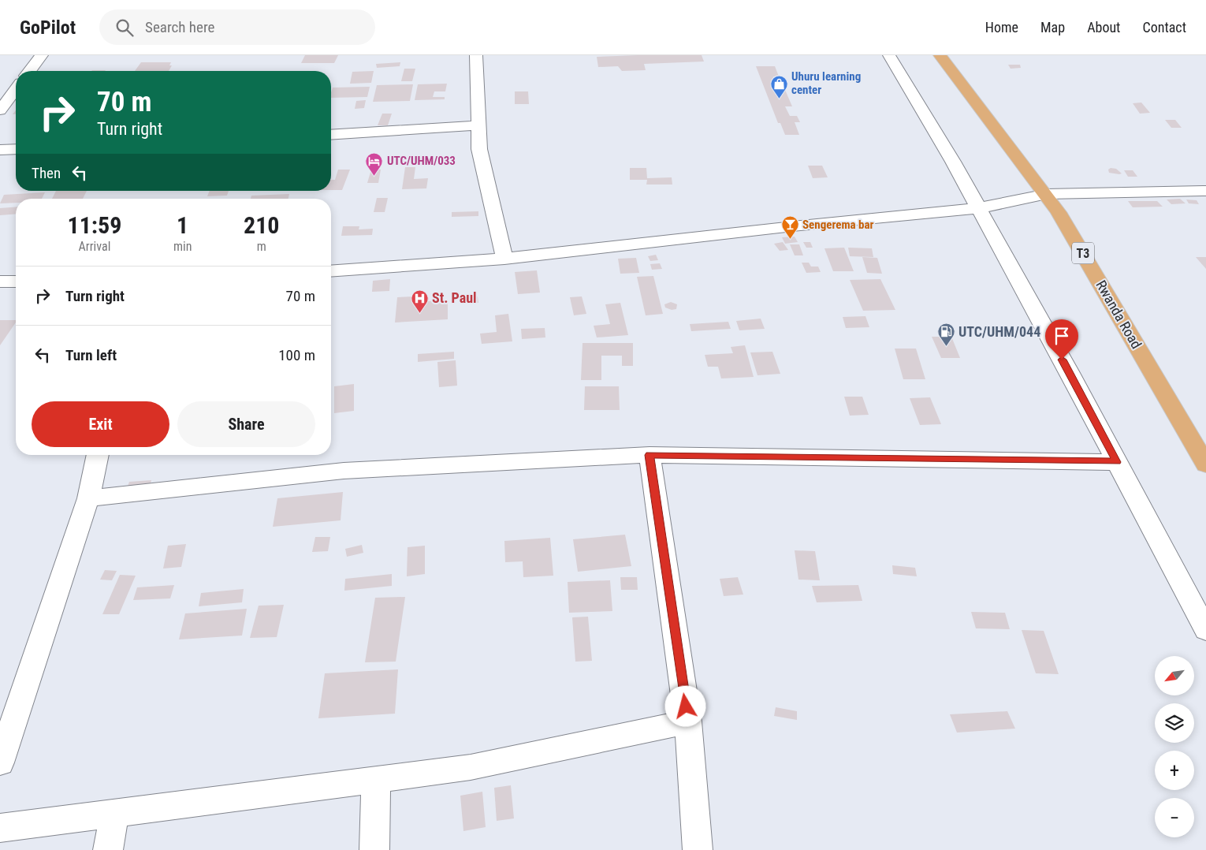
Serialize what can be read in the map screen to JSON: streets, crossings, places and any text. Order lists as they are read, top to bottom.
{
  "streets": {
    "highway": ["T3", "Rwanda Road"]
  },
  "places": {
    "shop": ["Uhuru learning center"],
    "hotel": ["UTC/UHM/033"],
    "bar": ["Sengerema bar"],
    "hospital": ["St. Paul"],
    "fuel station": ["UTC/UHM/044"]
  },
  "north": "bottom left",
  "page": {
    "header": "GoPilot",
    "search": "Search here",
    "nav": [
      "Home",
      "Map",
      "About",
      "Contact"
    ],
    "turn": ["70 m", "Turn right"],
    "then": "Then",
    "eta": [
      "11:59",
      "Arrival",
      "1",
      "min",
      "210",
      "m"
    ],
    "list": [
      {
        "name": "Turn right",
        "value": "70 m"
      },
      {
        "name": "Turn left",
        "value": "100 m"
      }
    ],
    "buttons": ["Exit", "Share"],
    "map_buttons": ["+", "−"]
  }
}
